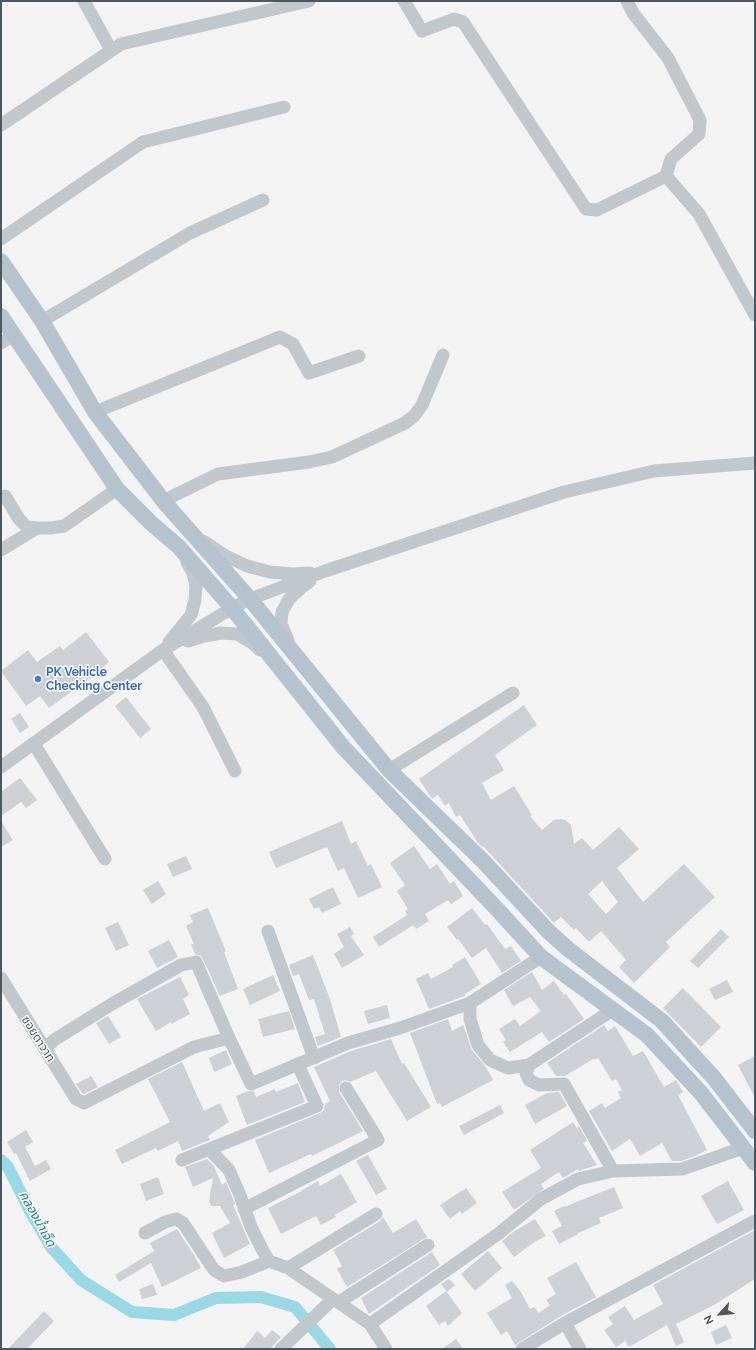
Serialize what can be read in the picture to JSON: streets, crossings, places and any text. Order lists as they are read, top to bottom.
{
  "streets": {
    "street": ["ซอยตาวาท"]
  },
  "water": ["คลองน้ำเจ็ด"],
  "places": ["PK Vehicle Checking Center"],
  "north": "bottom left"
}
